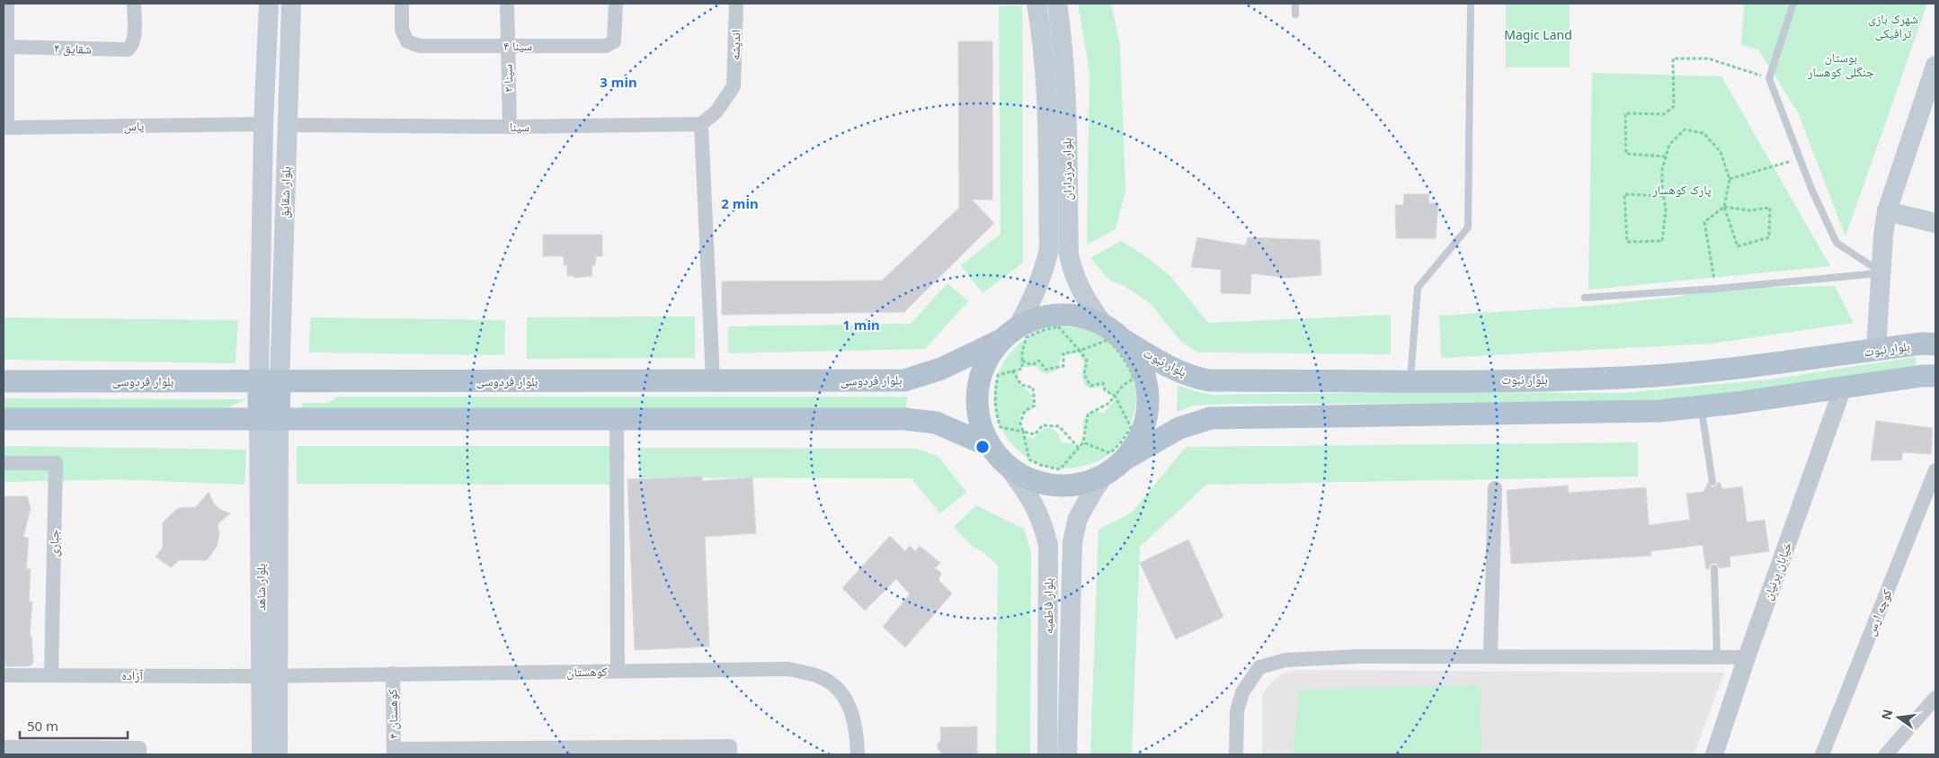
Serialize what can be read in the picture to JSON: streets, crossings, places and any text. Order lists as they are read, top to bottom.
{
  "streets": {
    "main road": [
      "بلوار مرزداران",
      "بلوار شقایق",
      "بلوار نبوت",
      "بلوار فردوسی",
      "بلوار شاهد",
      "بلوار فاطمیه"
    ],
    "street": [
      "اندیشه",
      "سینا ۴",
      "شقایق ۴",
      "سینا ۲",
      "یاس",
      "سینا",
      "جباری",
      "خیابان پرنیان",
      "کوچه ارس",
      "کوهستان",
      "آزاده",
      "کوهستان ۴"
    ]
  },
  "crossings": [
    ["اندیشه", "سینا"],
    ["سینا ۴", "سینا ۲"],
    ["سینا ۲", "سینا"],
    ["یاس", "بلوار شقایق"],
    ["سینا", "بلوار شقایق"],
    ["بلوار شقایق", "بلوار فردوسی"],
    ["جباری", "آزاده"],
    ["بلوار شاهد", "کوهستان"],
    ["بلوار شاهد", "آزاده"],
    ["کوهستان", "آزاده"],
    ["کوهستان", "کوهستان ۴"]
  ],
  "parks": [
    "شهرک بازی ترافیکی",
    "Magic Land",
    "بوستان جنگلی کوهسار",
    "پارک کوهسار"
  ],
  "scale_bar": "50 m",
  "north": "left",
  "rings": ["3 min", "2 min", "1 min"]
}
